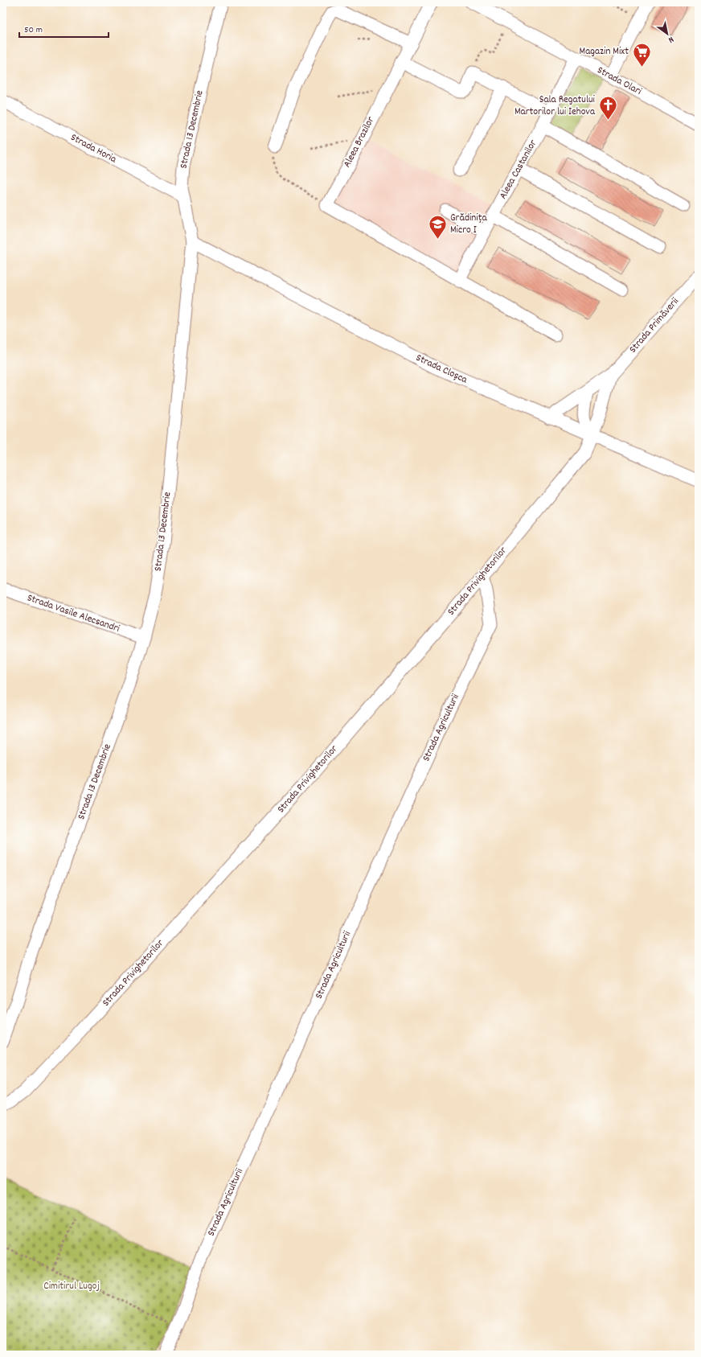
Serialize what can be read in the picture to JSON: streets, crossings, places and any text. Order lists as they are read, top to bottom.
{
  "streets": {
    "street": [
      "Strada Olari",
      "Strada 13 Decembrie",
      "Aleea Brazilor",
      "Strada Horia",
      "Aleea Castanilor",
      "Strada Primăverii",
      "Strada Cloșca",
      "Strada Privighetorilor",
      "Strada Vasile Alecsandri",
      "Strada Agriculturii"
    ]
  },
  "crossings": [
    ["Strada Olari", "Aleea Castanilor"],
    ["Strada 13 Decembrie", "Strada Horia"],
    ["Strada 13 Decembrie", "Strada Cloșca"],
    ["Strada 13 Decembrie", "Strada Vasile Alecsandri"],
    ["Strada Primăverii", "Strada Cloșca"],
    ["Strada Primăverii", "Strada Privighetorilor"],
    ["Strada Cloșca", "Strada Privighetorilor"],
    ["Strada Privighetorilor", "Strada Agriculturii"]
  ],
  "parks": ["Cimitirul Lugoj"],
  "places": {
    "supermarket": ["Magazin Mixt"],
    "church": ["Sala Regatului Martorilor lui Iehova"],
    "school or university": ["Grădinița Micro I"]
  },
  "scale_bar": "50 m",
  "north": "bottom right"
}
